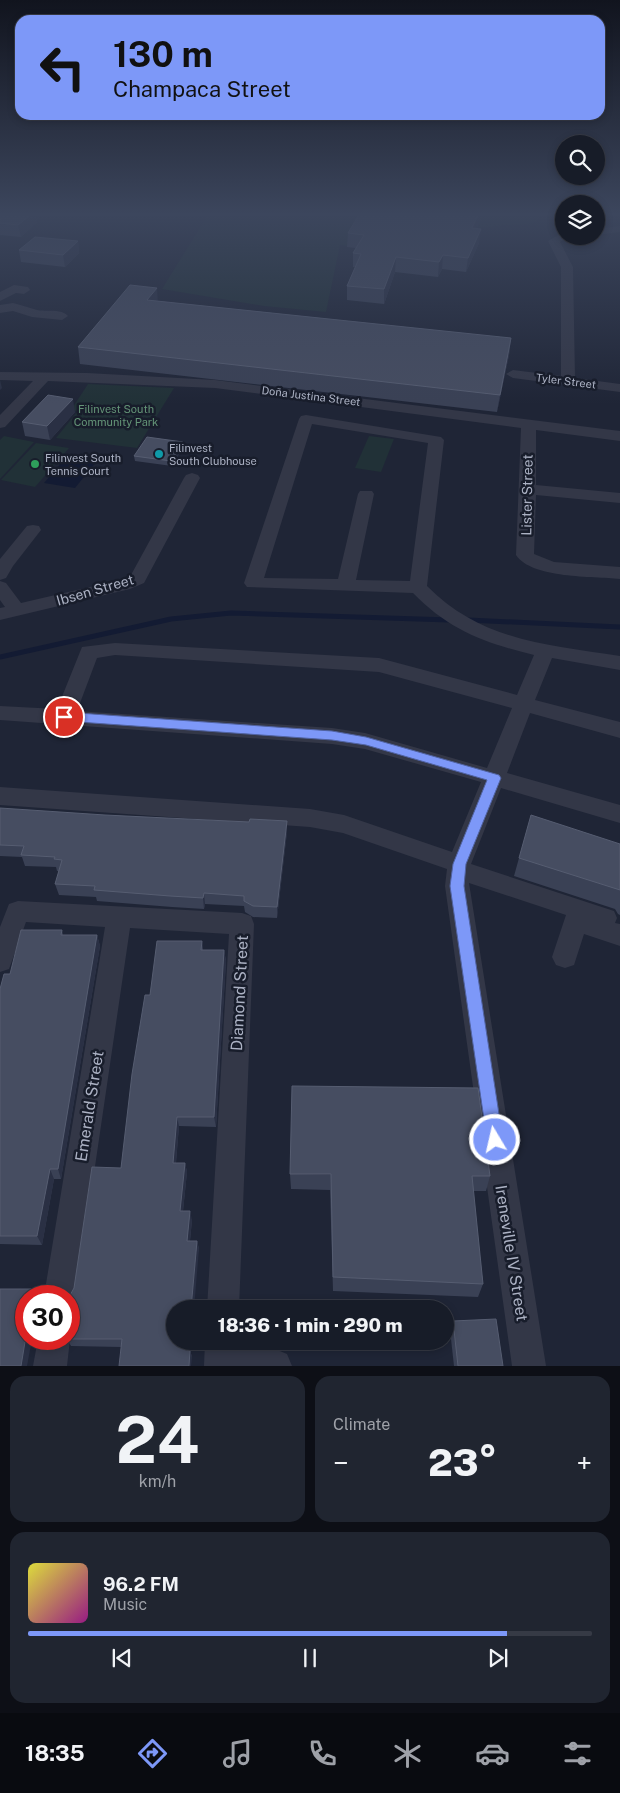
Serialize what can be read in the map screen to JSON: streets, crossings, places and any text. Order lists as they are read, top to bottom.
{
  "streets": {
    "street": [
      "Tyler Street",
      "Doña Justina Street",
      "Lister Street",
      "Ibsen Street",
      "Diamond Street",
      "Emerald Street",
      "Ireneville IV Street"
    ]
  },
  "crossings": [
    ["Doña Justina Street", "Lister Street"],
    ["Diamond Street", "Emerald Street"]
  ],
  "parks": ["Filinvest South Community Park"],
  "places": ["Filinvest South Clubhouse", "Filinvest South Tennis Court"],
  "page": {
    "turn": ["130 m", "Champaca Street"],
    "limit": "30",
    "trip": "18:36 · 1 min · 290 m",
    "tile": [
      ["24", "km/h"],
      "Climate"
    ],
    "heat": ["−", "23°", "+"],
    "song": ["96.2 FM", "Music"],
    "tabs": "18:35"
  }
}
